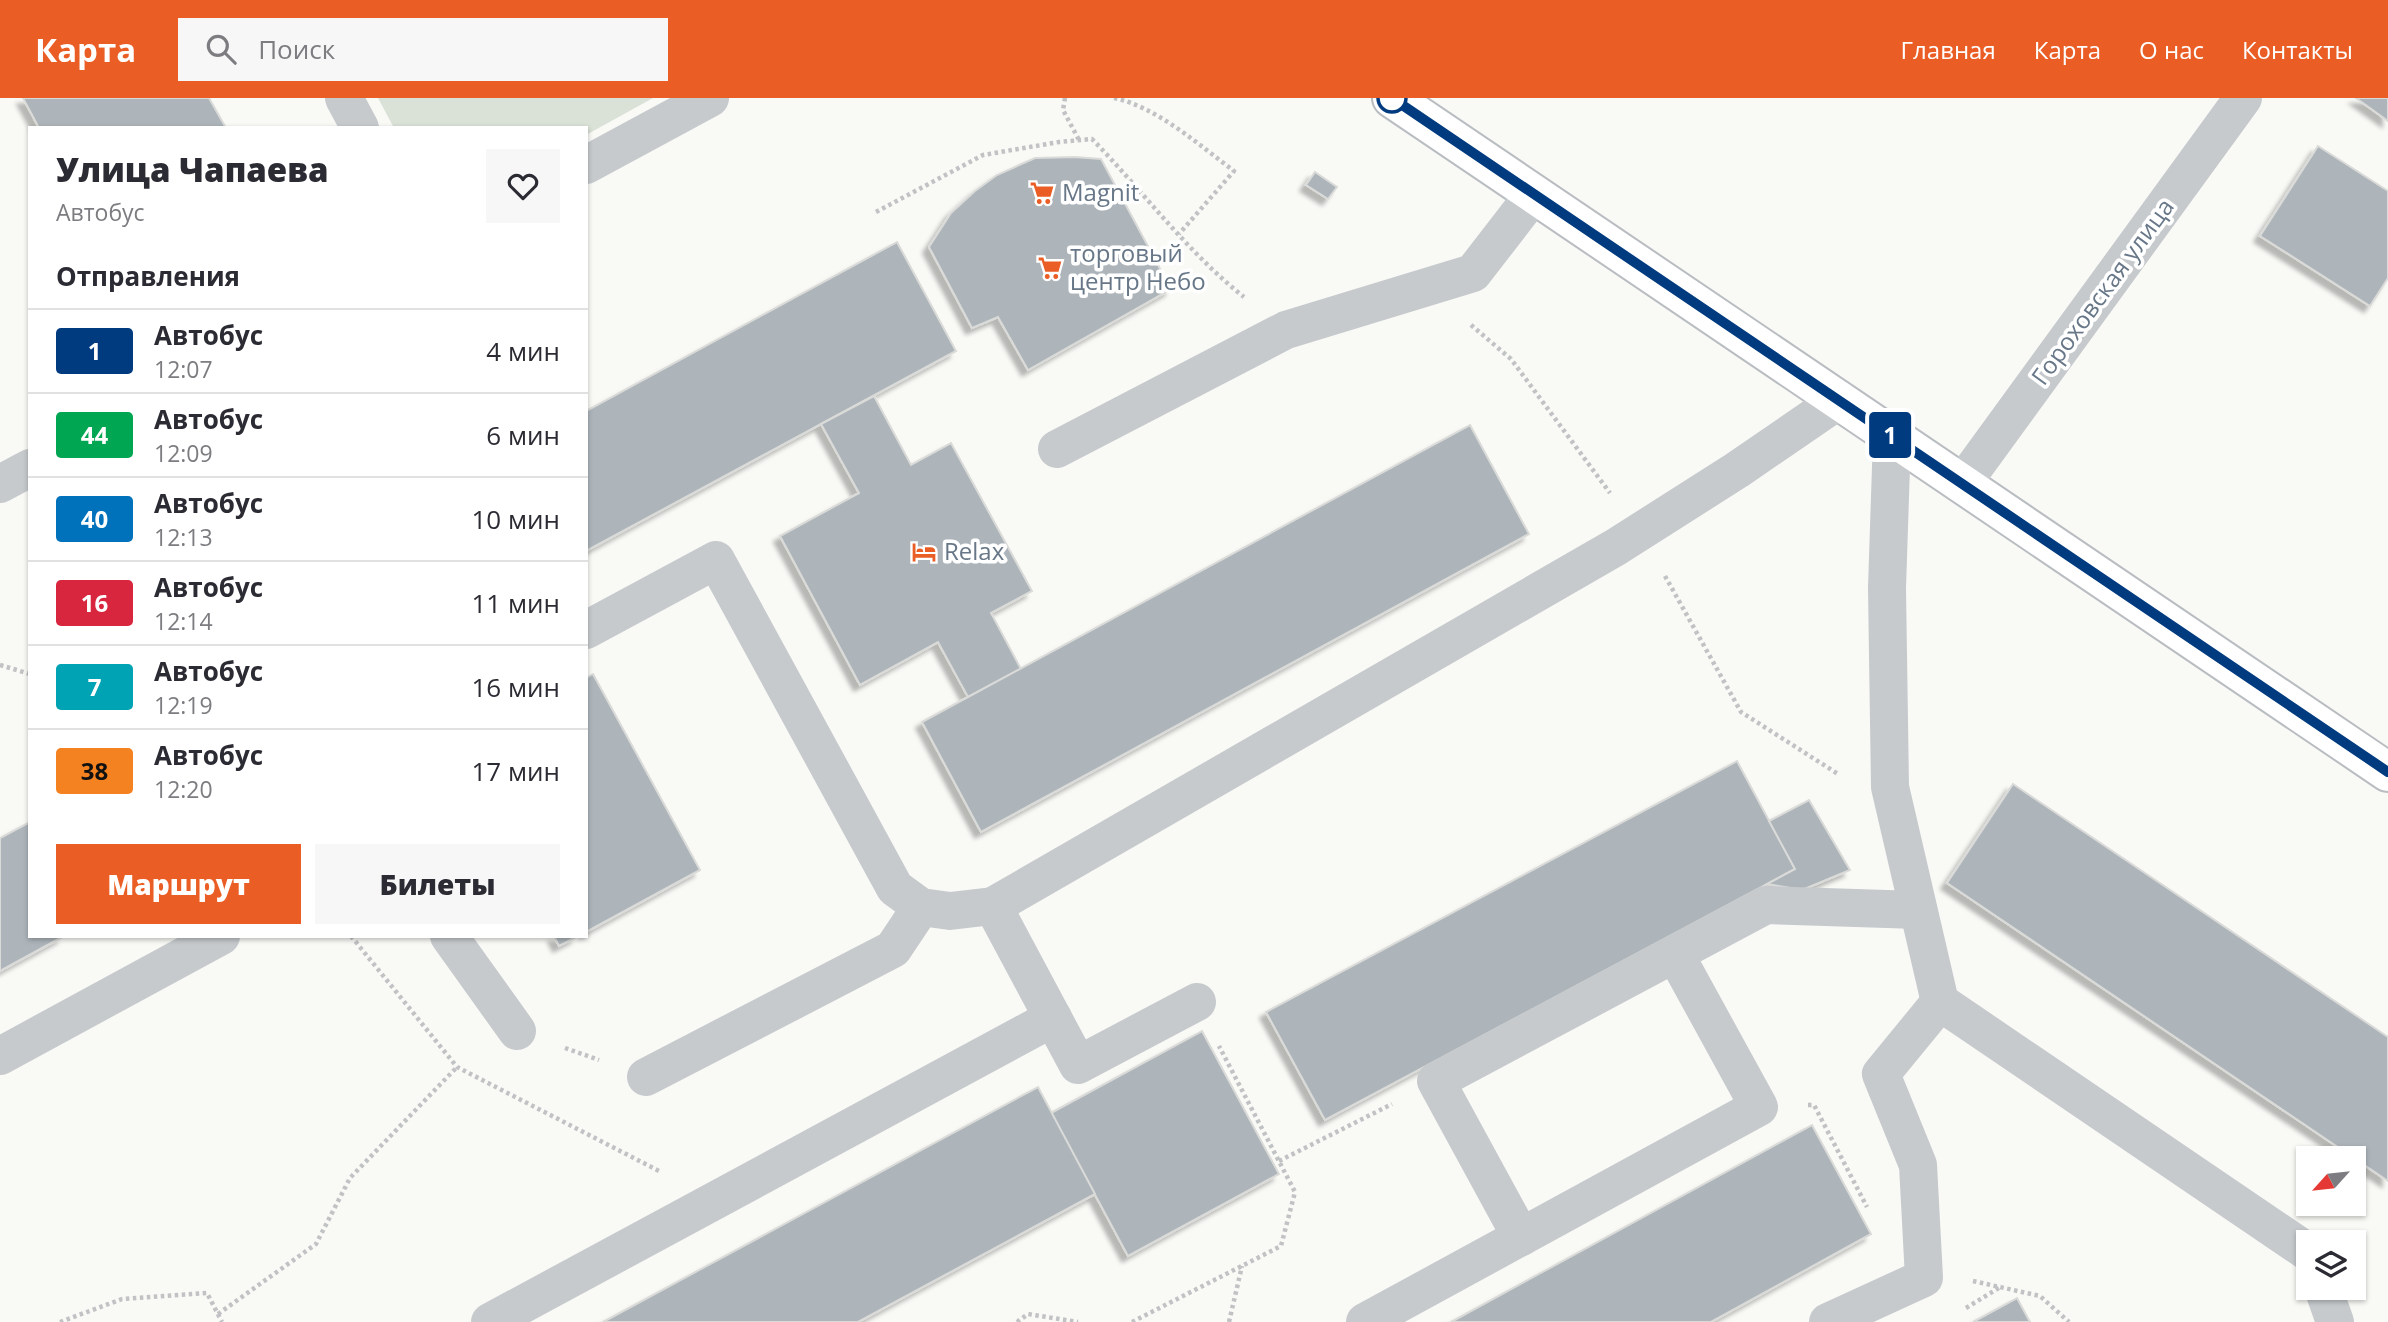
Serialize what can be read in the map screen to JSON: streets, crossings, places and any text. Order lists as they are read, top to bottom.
{
  "streets": {
    "street": ["Гороховская улица"]
  },
  "places": {
    "supermarket": ["Magnit", "торговый центр Небо"],
    "hotel": ["Relax"]
  },
  "lines": ["bus line 1"],
  "north": "bottom left",
  "page": {
    "header": "Карта",
    "search": "Поиск",
    "nav": [
      "Главная",
      "Карта",
      "О нас",
      "Контакты"
    ],
    "on_map": "1",
    "heading": [
      ["Улица Чапаева", "Автобус"],
      "Отправления"
    ],
    "list": [
      {
        "mark": "1",
        "name": "Автобус",
        "note": "12:07",
        "value": "4 мин"
      },
      {
        "mark": "44",
        "name": "Автобус",
        "note": "12:09",
        "value": "6 мин"
      },
      {
        "mark": "40",
        "name": "Автобус",
        "note": "12:13",
        "value": "10 мин"
      },
      {
        "mark": "16",
        "name": "Автобус",
        "note": "12:14",
        "value": "11 мин"
      },
      {
        "mark": "7",
        "name": "Автобус",
        "note": "12:19",
        "value": "16 мин"
      },
      {
        "mark": "38",
        "name": "Автобус",
        "note": "12:20",
        "value": "17 мин"
      }
    ],
    "buttons": ["Маршрут", "Билеты"]
  }
}
